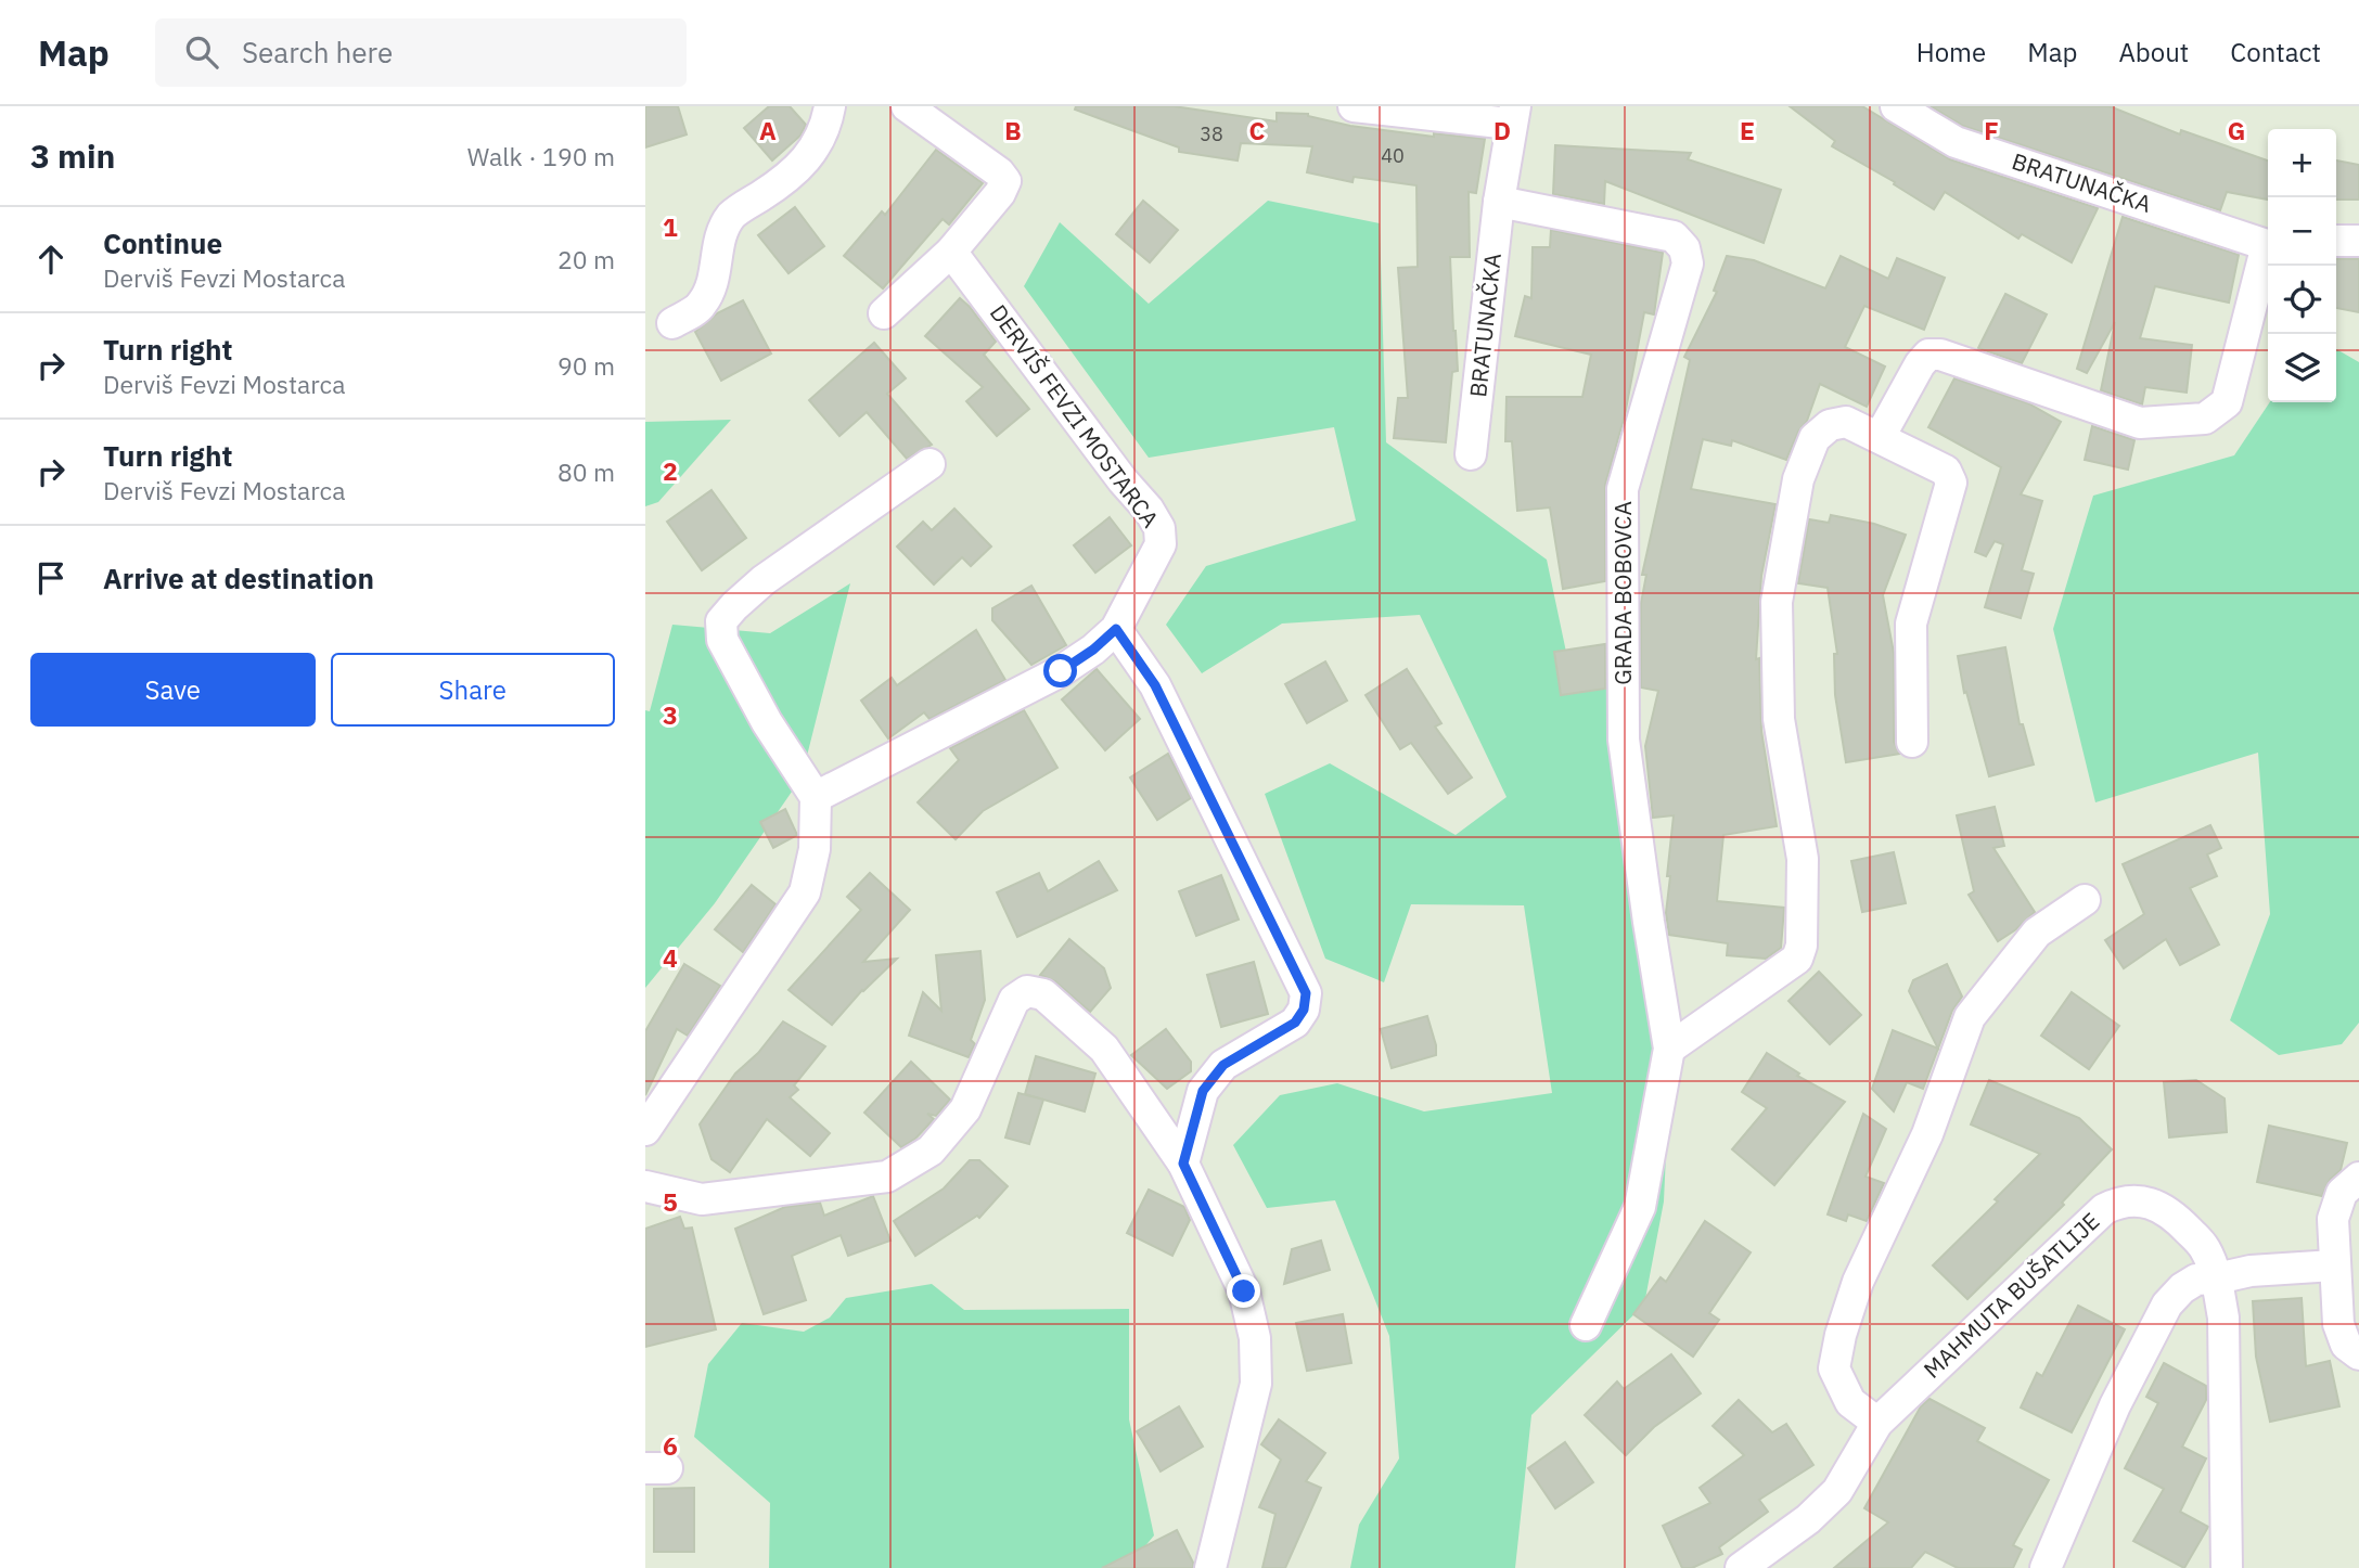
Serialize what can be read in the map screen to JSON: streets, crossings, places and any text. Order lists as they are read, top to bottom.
{
  "streets": {
    "street": [
      "BRATUNAČKA",
      "DERVIŠ FEVZI MOSTARCA",
      "GRADA BOBOVCA",
      "MAHMUTA BUŠATLIJE"
    ]
  },
  "crossings": [
    ["BRATUNAČKA", "GRADA BOBOVCA"]
  ],
  "house_numbers": ["38", "40"],
  "page": {
    "header": "Map",
    "search": "Search here",
    "nav": [
      "Home",
      "Map",
      "About",
      "Contact"
    ],
    "heading": ["3 min", "Walk · 190 m"],
    "map_buttons": ["+", "−"],
    "list": [
      ["Continue", "Derviš Fevzi Mostarca", "20 m"],
      ["Turn right", "Derviš Fevzi Mostarca", "90 m"],
      ["Turn right", "Derviš Fevzi Mostarca", "80 m"],
      "Arrive at destination"
    ],
    "buttons": ["Save", "Share"]
  },
  "grid": {
    "columns": [
      "A",
      "B",
      "C",
      "D",
      "E",
      "F",
      "G"
    ],
    "rows": [
      "1",
      "2",
      "3",
      "4",
      "5",
      "6"
    ]
  }
}
